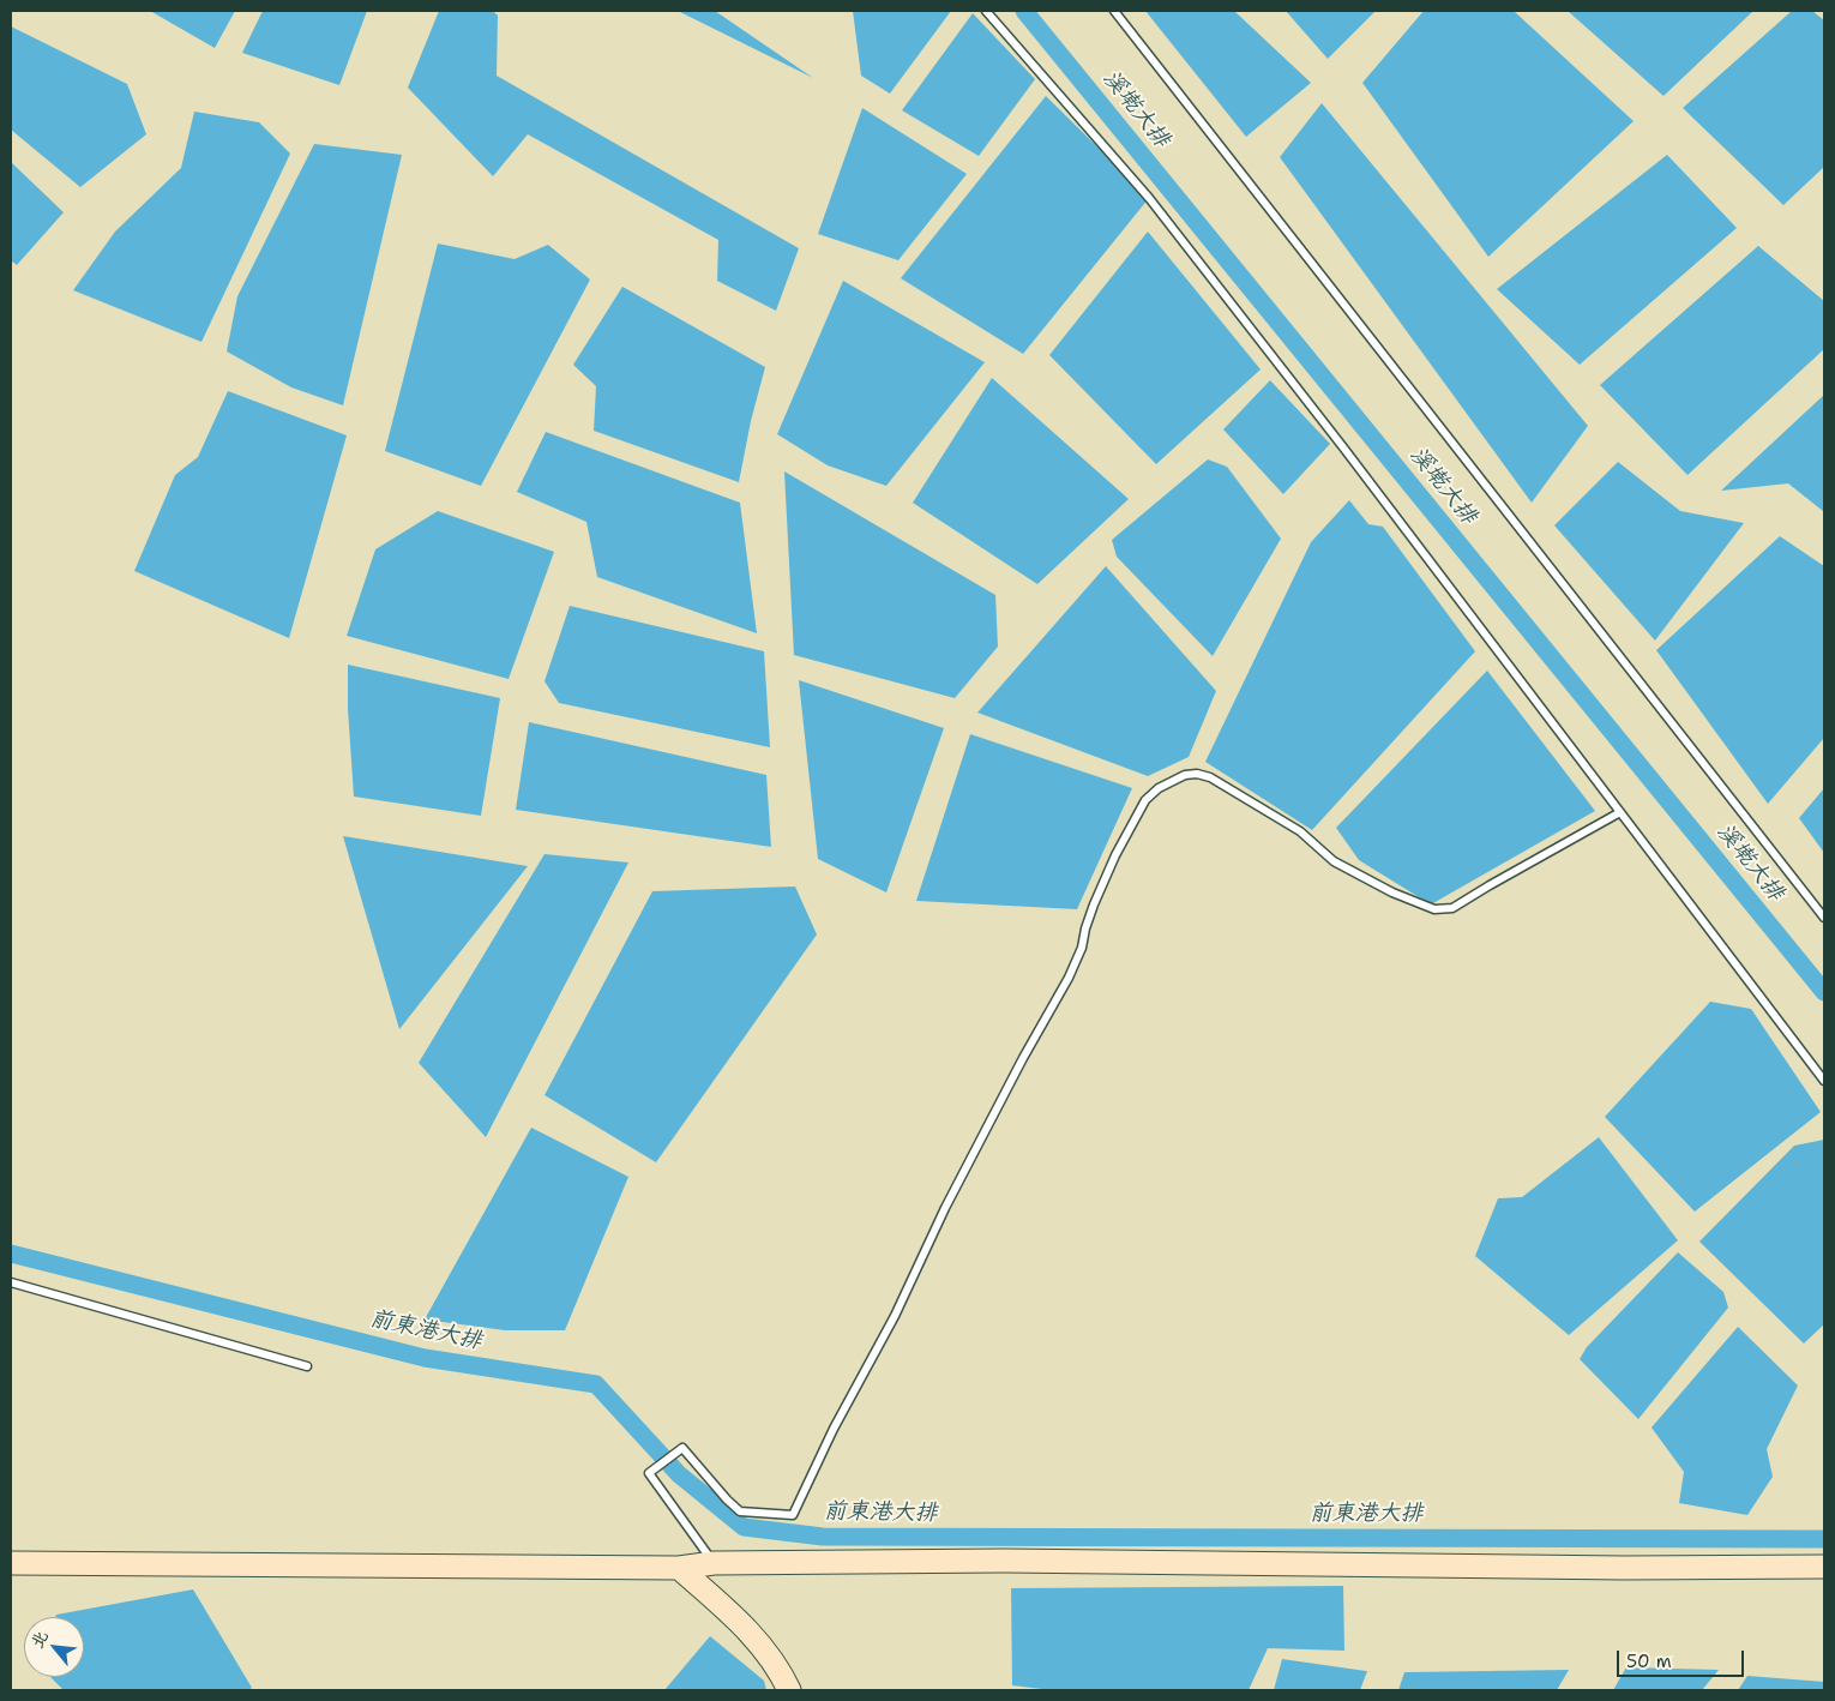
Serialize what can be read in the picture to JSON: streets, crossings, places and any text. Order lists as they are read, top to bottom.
{
  "water": ["溪墘大排", "前東港大排"],
  "scale_bar": "50 m",
  "north": "top left"
}
